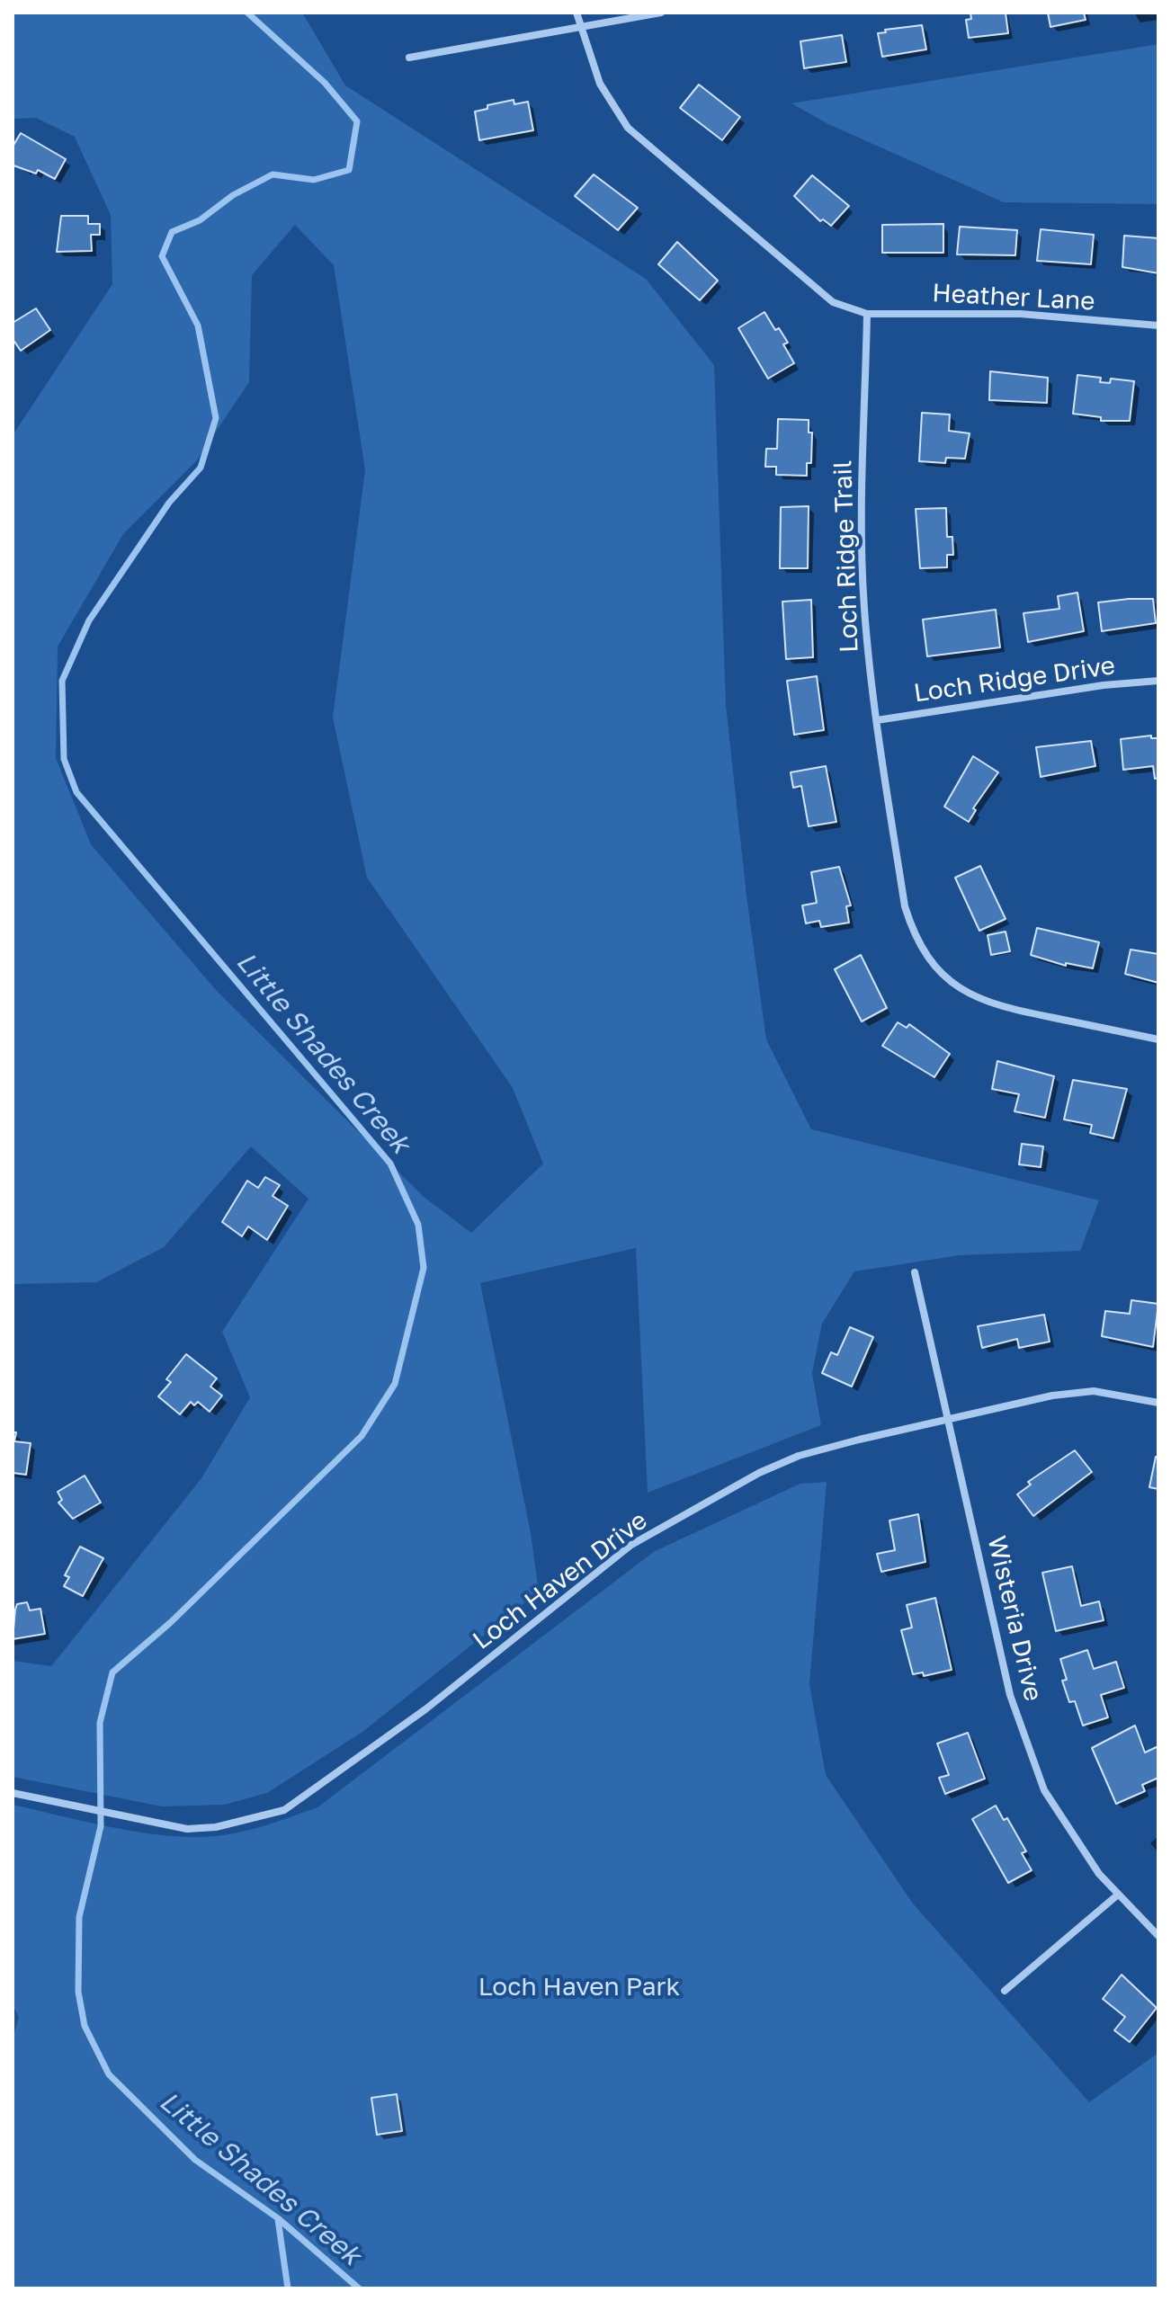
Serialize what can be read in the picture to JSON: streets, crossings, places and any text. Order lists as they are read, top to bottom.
{
  "streets": {
    "street": [
      "Heather Lane",
      "Loch Ridge Trail",
      "Loch Ridge Drive",
      "Loch Haven Drive",
      "Wisteria Drive"
    ]
  },
  "crossings": [
    ["Heather Lane", "Loch Ridge Trail"],
    ["Loch Ridge Trail", "Loch Ridge Drive"],
    ["Loch Haven Drive", "Wisteria Drive"]
  ],
  "water": ["Little Shades Creek"],
  "parks": ["Loch Haven Park"]
}
